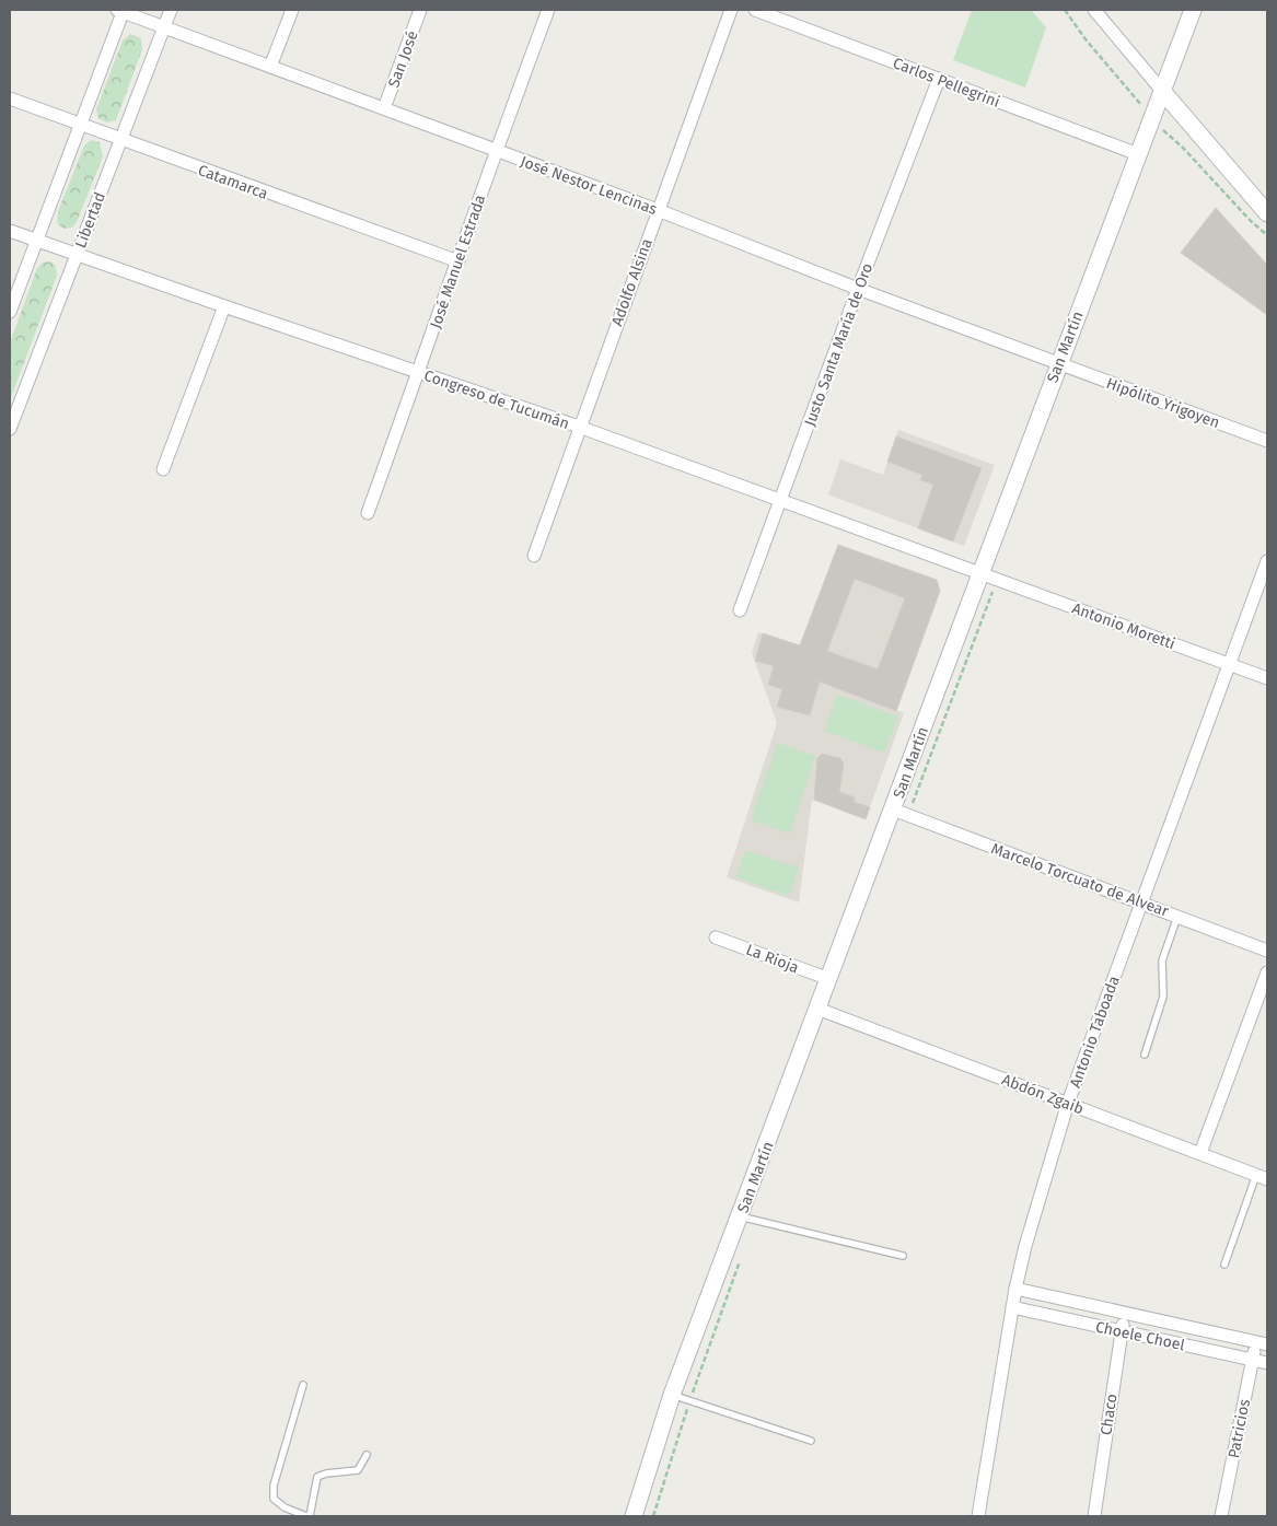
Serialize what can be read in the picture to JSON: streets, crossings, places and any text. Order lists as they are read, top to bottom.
{
  "streets": {
    "main road": ["San Martín"],
    "street": [
      "San José",
      "Carlos Pellegrini",
      "Catamarca",
      "José Nestor Lencinas",
      "Libertad",
      "José Manuel Estrada",
      "Adolfo Alsina",
      "Justo Santa María de Oro",
      "Congreso de Tucumán",
      "Hipólito Yrigoyen",
      "Antonio Moretti",
      "Marcelo Torcuato de Alvear",
      "La Rioja",
      "Antonio Taboada",
      "Abdón Zgaib",
      "Choele Choel",
      "Chaco",
      "Patricios"
    ]
  },
  "crossings": [
    ["San José", "José Nestor Lencinas"],
    ["Carlos Pellegrini", "Justo Santa María de Oro"],
    ["Carlos Pellegrini", "San Martín"],
    ["Catamarca", "Libertad"],
    ["Catamarca", "José Manuel Estrada"],
    ["José Nestor Lencinas", "Libertad"],
    ["José Nestor Lencinas", "José Manuel Estrada"],
    ["José Nestor Lencinas", "Adolfo Alsina"],
    ["José Nestor Lencinas", "Justo Santa María de Oro"],
    ["José Nestor Lencinas", "San Martín"],
    ["José Nestor Lencinas", "Hipólito Yrigoyen"],
    ["Libertad", "Congreso de Tucumán"],
    ["José Manuel Estrada", "Congreso de Tucumán"],
    ["Adolfo Alsina", "Congreso de Tucumán"],
    ["Justo Santa María de Oro", "Congreso de Tucumán"],
    ["San Martín", "Congreso de Tucumán"],
    ["San Martín", "Hipólito Yrigoyen"],
    ["San Martín", "Antonio Moretti"],
    ["San Martín", "Marcelo Torcuato de Alvear"],
    ["San Martín", "La Rioja"],
    ["San Martín", "Abdón Zgaib"],
    ["Congreso de Tucumán", "Antonio Moretti"],
    ["Antonio Moretti", "Antonio Taboada"],
    ["Marcelo Torcuato de Alvear", "Antonio Taboada"],
    ["Antonio Taboada", "Abdón Zgaib"],
    ["Antonio Taboada", "Choele Choel"],
    ["Choele Choel", "Chaco"],
    ["Choele Choel", "Patricios"]
  ]
}
